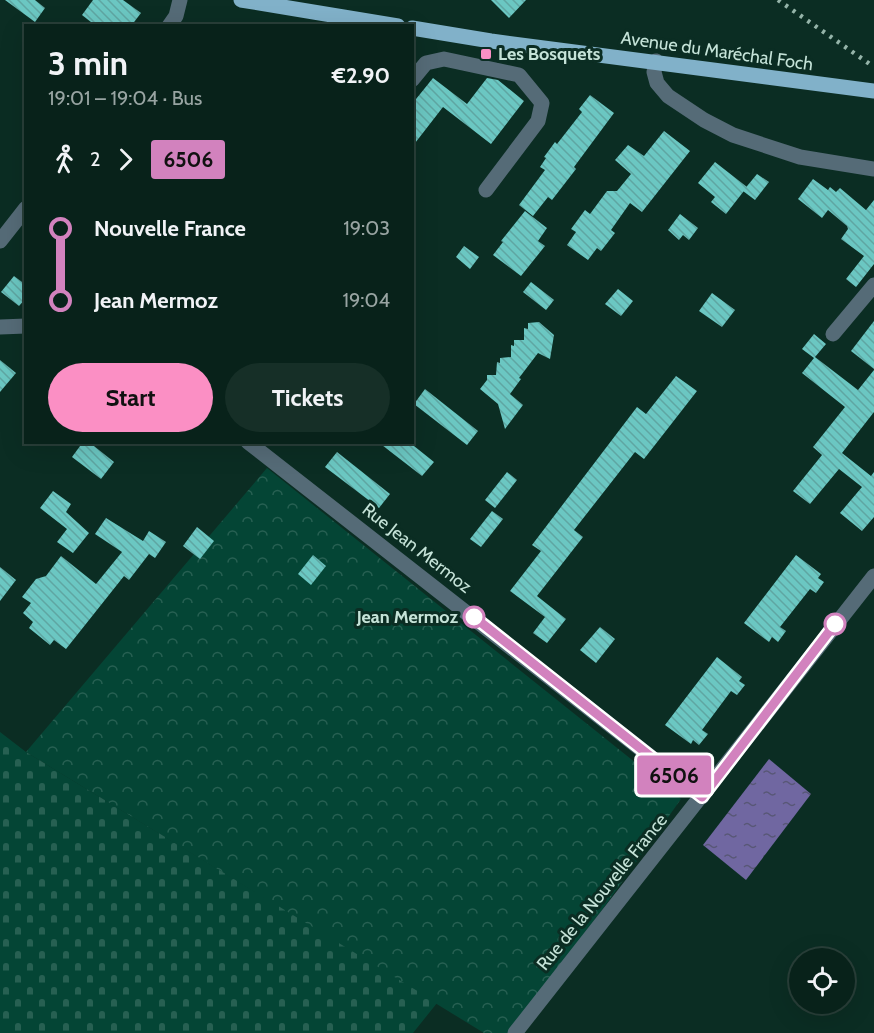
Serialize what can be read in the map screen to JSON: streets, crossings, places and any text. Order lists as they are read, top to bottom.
{
  "streets": {
    "main road": ["Avenue du Maréchal Foch"],
    "street": ["Rue Jean Mermoz", "Rue de la Nouvelle France"]
  },
  "crossings": [
    ["Rue Jean Mermoz", "Rue de la Nouvelle France"]
  ],
  "places": {
    "transit": ["Les Bosquets"],
    "other": ["Jean Mermoz"]
  },
  "lines": ["bus line 6506"],
  "page": {
    "on_map": "6506",
    "heading": ["3 min", "19:01 – 19:04 · Bus", "€2.90"],
    "legs": ["2", "6506"],
    "list": [
      {
        "name": "Nouvelle France",
        "value": "19:03"
      },
      {
        "name": "Jean Mermoz",
        "value": "19:04"
      }
    ],
    "buttons": ["Start", "Tickets"]
  }
}
